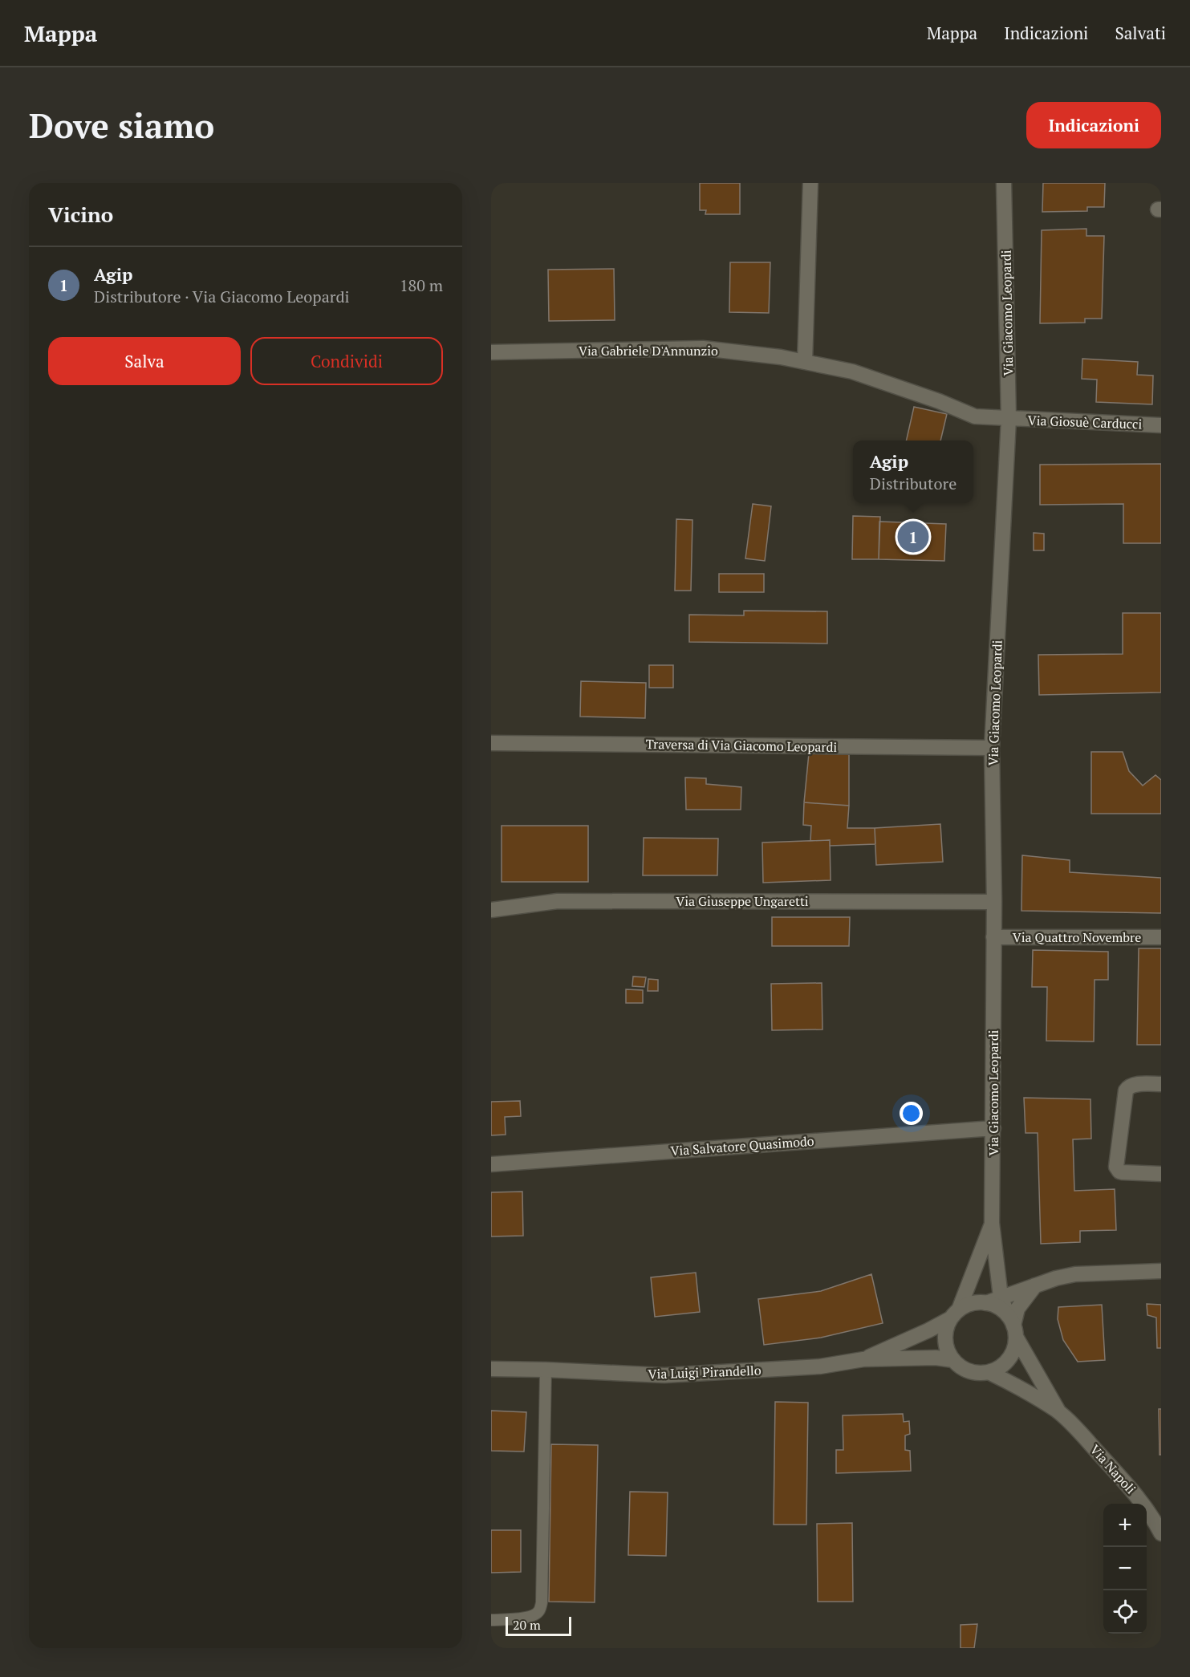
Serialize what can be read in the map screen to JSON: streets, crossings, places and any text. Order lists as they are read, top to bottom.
{
  "streets": {
    "street": [
      "Via Giacomo Leopardi",
      "Via Gabriele D'Annunzio",
      "Via Giosuè Carducci",
      "Traversa di Via Giacomo Leopardi",
      "Via Giuseppe Ungaretti",
      "Via Quattro Novembre",
      "Via Salvatore Quasimodo",
      "Via Luigi Pirandello",
      "Via Napoli"
    ]
  },
  "crossings": [
    ["Via Giacomo Leopardi", "Via Gabriele D'Annunzio"],
    ["Via Giacomo Leopardi", "Via Giosuè Carducci"],
    ["Via Giacomo Leopardi", "Traversa di Via Giacomo Leopardi"],
    ["Via Giacomo Leopardi", "Via Giuseppe Ungaretti"],
    ["Via Giacomo Leopardi", "Via Quattro Novembre"],
    ["Via Giacomo Leopardi", "Via Salvatore Quasimodo"],
    ["Via Giacomo Leopardi", "Via Luigi Pirandello"],
    ["Via Giacomo Leopardi", "Via Napoli"],
    ["Via Gabriele D'Annunzio", "Via Giosuè Carducci"],
    ["Via Luigi Pirandello", "Via Napoli"]
  ],
  "scale_bar": "20 m",
  "page": {
    "header": "Mappa",
    "nav": ["Mappa", "Indicazioni", "Salvati"],
    "buttons": [
      "Indicazioni",
      ["Salva", "Condividi"]
    ],
    "title": "Dove siamo",
    "heading": "Vicino",
    "list": [
      {
        "mark": "1",
        "name": "Agip",
        "note": "Distributore · Via Giacomo Leopardi",
        "value": "180 m"
      }
    ],
    "popup": ["Agip", "Distributore"],
    "pins": "1",
    "map_buttons": ["+", "−"],
    "scale": "20 m"
  }
}
